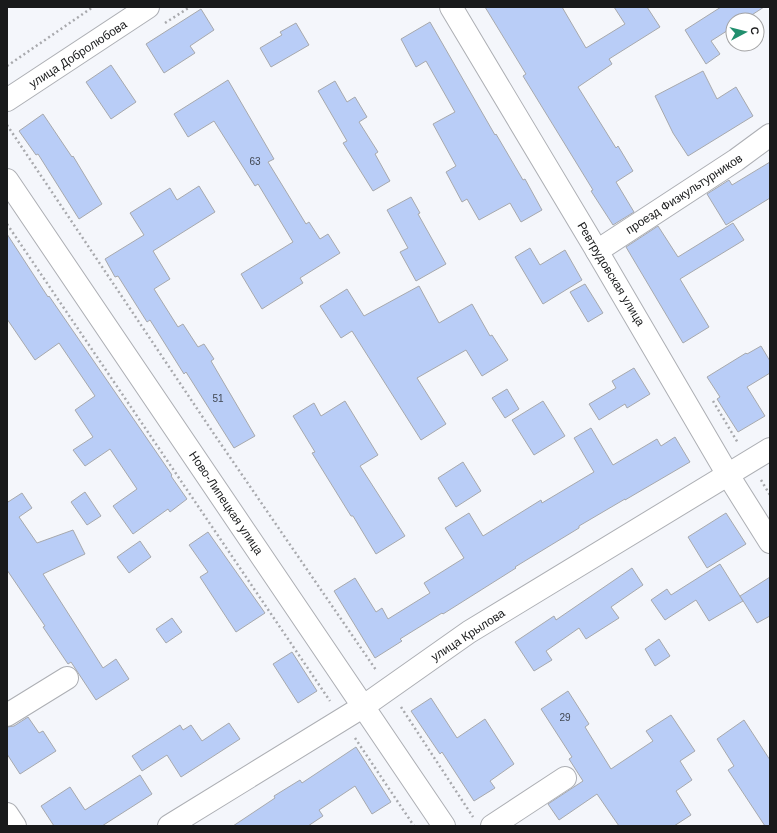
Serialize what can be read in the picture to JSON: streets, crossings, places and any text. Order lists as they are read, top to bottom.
{
  "streets": {
    "street": [
      "улица Добролюбова",
      "проезд Физкультурников",
      "Ревтрудовская улица",
      "Ново-Липецкая улица",
      "улица Крылова"
    ]
  },
  "crossings": [
    ["проезд Физкультурников", "Ревтрудовская улица"],
    ["Ревтрудовская улица", "улица Крылова"],
    ["Ново-Липецкая улица", "улица Крылова"]
  ],
  "house_numbers": ["63", "51", "29"],
  "north": "right"
}
